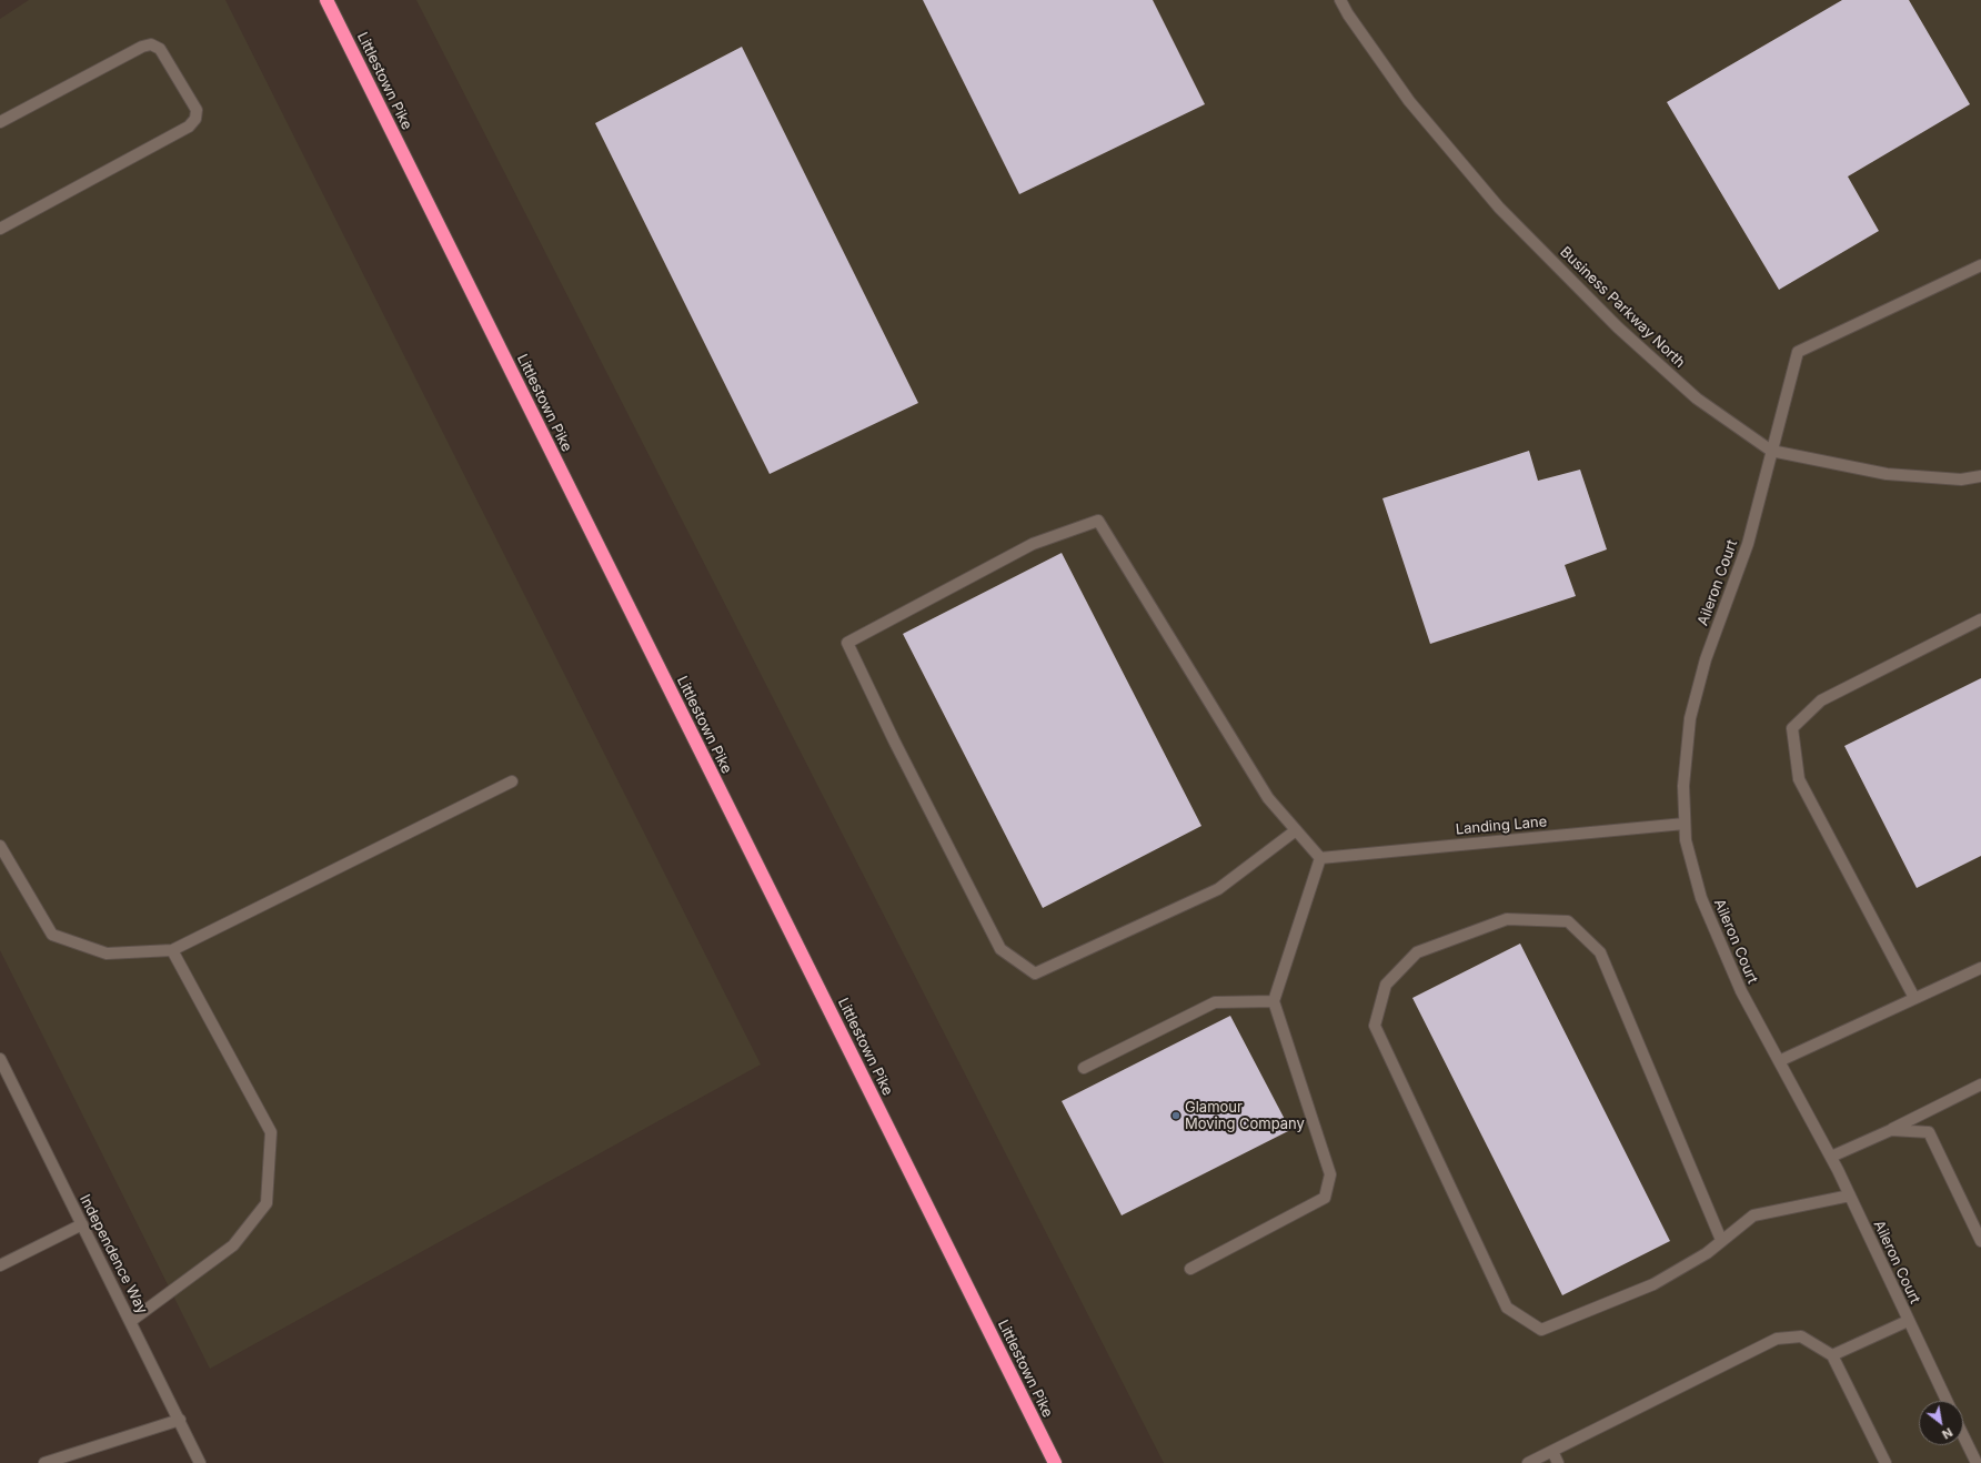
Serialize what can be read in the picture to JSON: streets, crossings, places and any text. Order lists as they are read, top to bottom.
{
  "streets": {
    "highway": ["Littlestown Pike"],
    "street": [
      "Business Parkway North",
      "Aileron Court",
      "Landing Lane",
      "Independence Way"
    ]
  },
  "crossings": [
    ["Business Parkway North", "Aileron Court"],
    ["Aileron Court", "Landing Lane"]
  ],
  "places": ["Glamour Moving Company"],
  "north": "bottom right"
}
